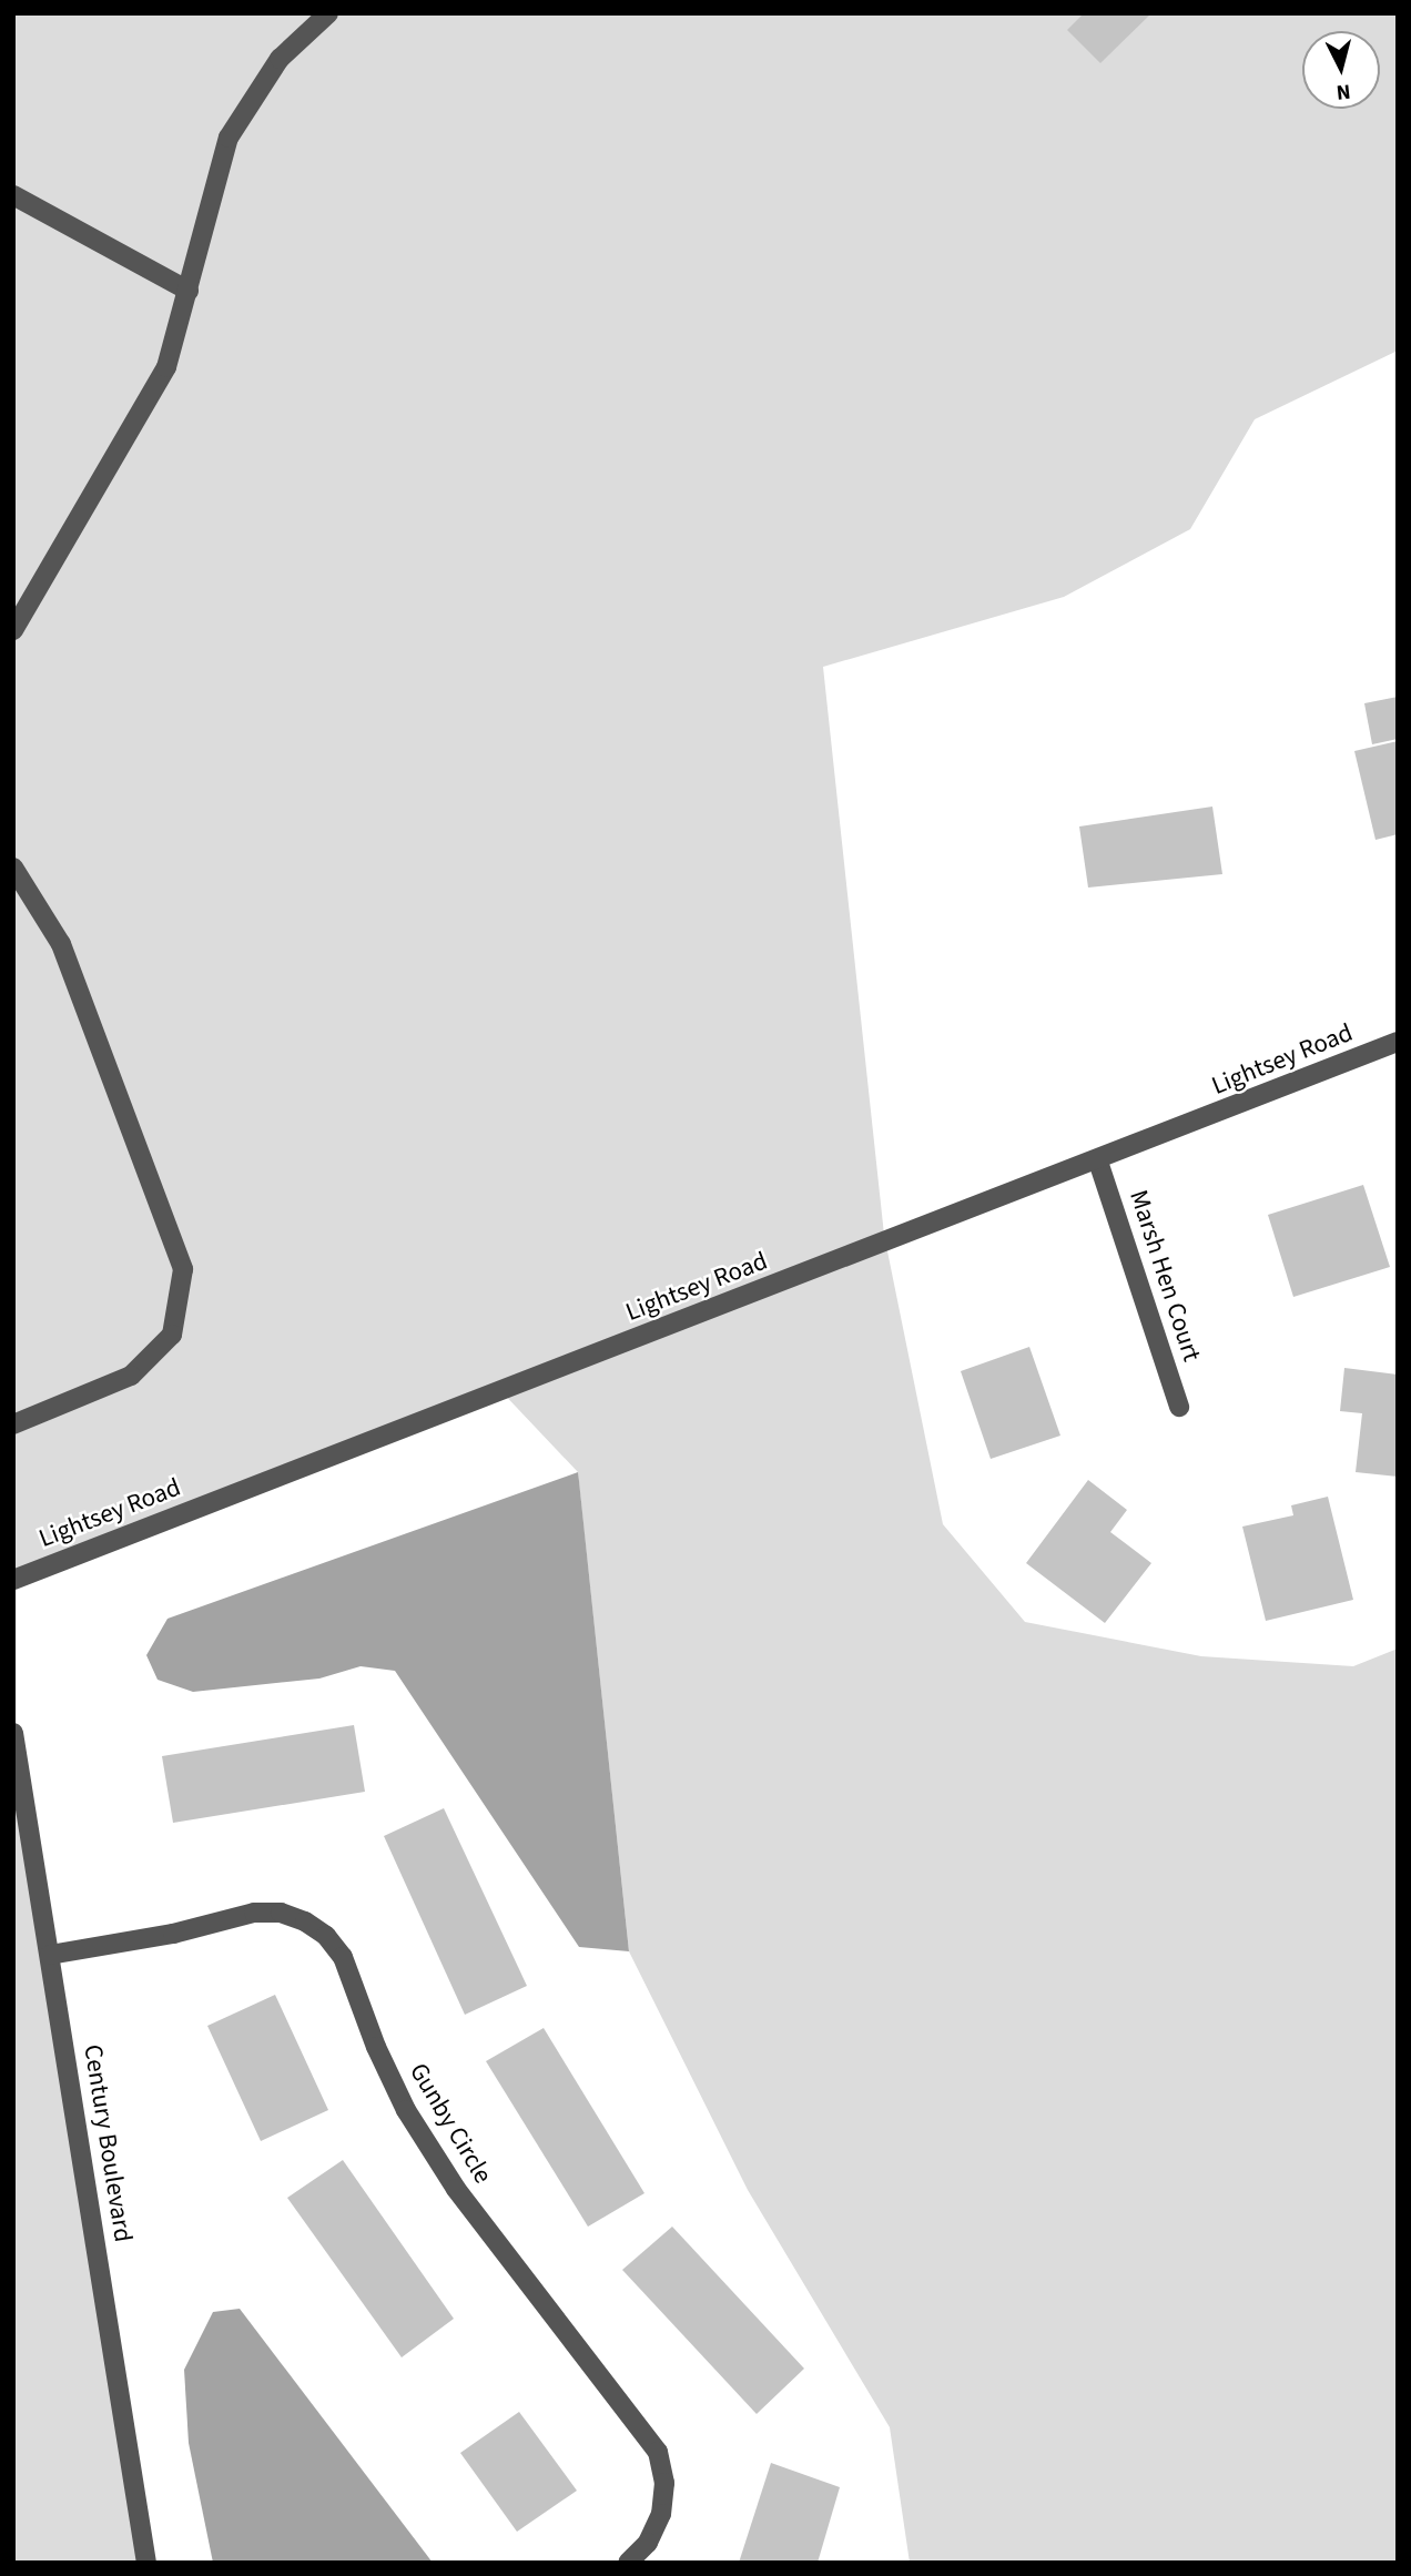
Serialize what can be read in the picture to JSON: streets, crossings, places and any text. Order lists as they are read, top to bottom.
{
  "streets": {
    "street": [
      "Lightsey Road",
      "Marsh Hen Court",
      "Gunby Circle",
      "Century Boulevard"
    ]
  },
  "crossings": [
    ["Lightsey Road", "Marsh Hen Court"],
    ["Gunby Circle", "Century Boulevard"]
  ],
  "north": "bottom"
}
